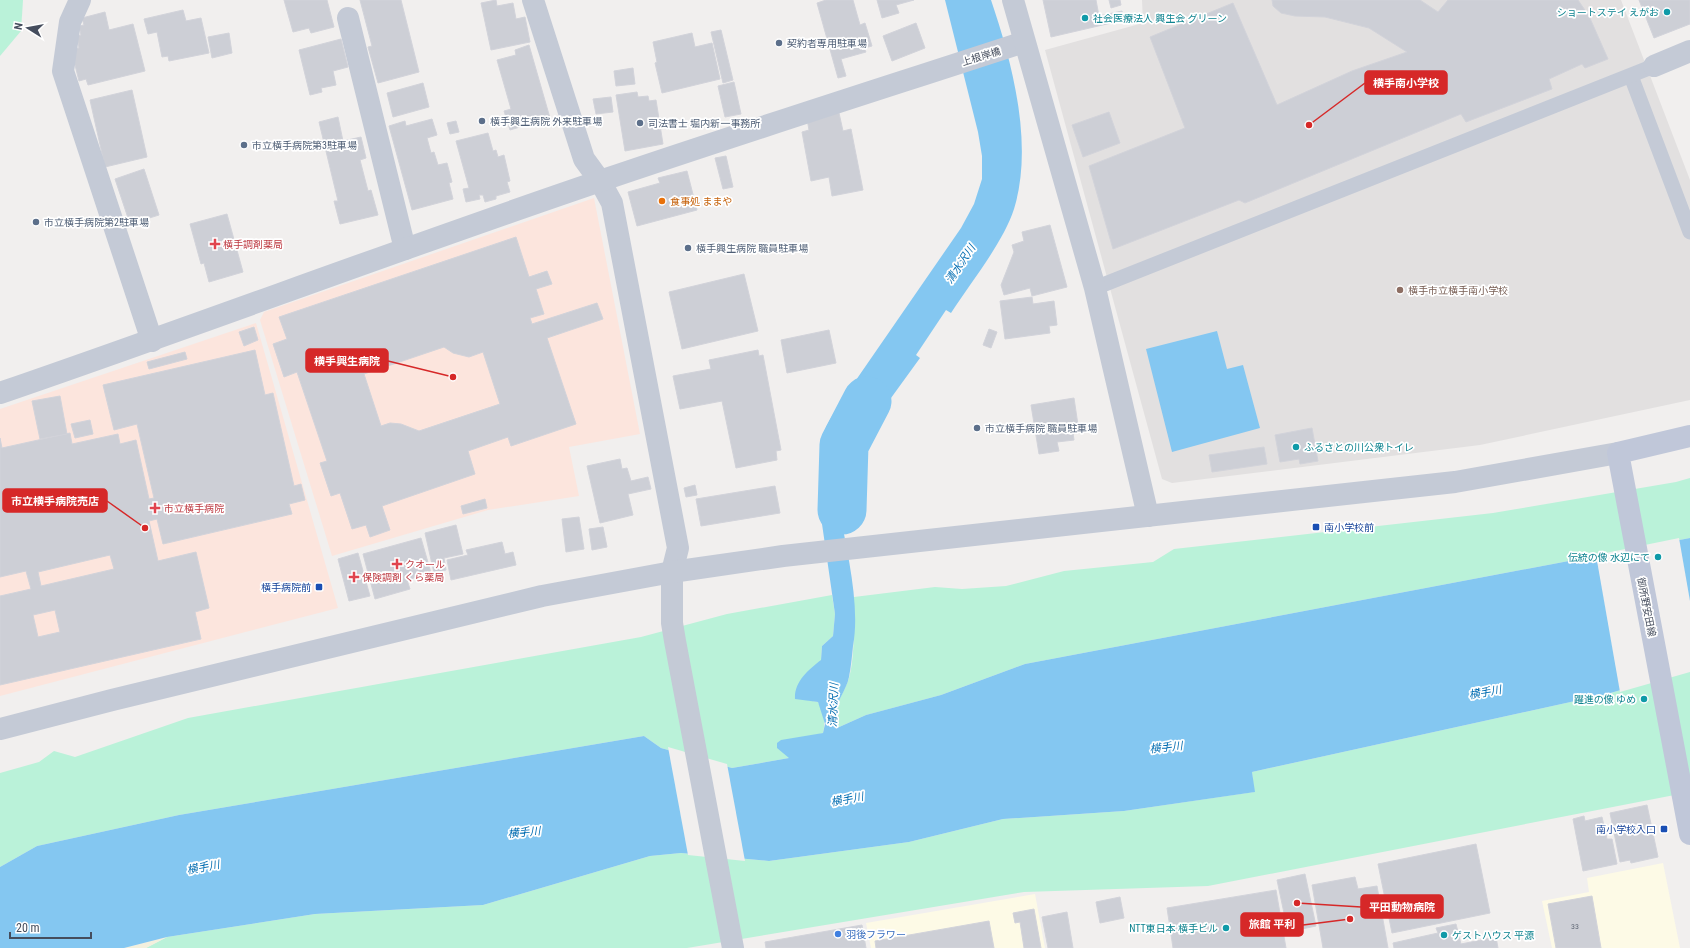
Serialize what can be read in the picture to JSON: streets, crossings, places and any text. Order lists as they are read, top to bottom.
{
  "streets": {
    "main road": ["御所野安田線"],
    "street": ["上根岸橋"]
  },
  "water": ["清水沢川", "横手川"],
  "places": {
    "other": [
      "ショートステイ えがお",
      "社会医療法人 興生会 グリーン",
      "契約者専用駐車場",
      "横手興生病院 外来駐車場",
      "司法書士 堀内新一事務所",
      "横手南小学校",
      "市立横手病院第3駐車場",
      "食事処 ままや",
      "市立横手病院第2駐車場",
      "横手興生病院 職員駐車場",
      "横手市立横手南小学校",
      "横手興生病院",
      "市立横手病院 職員駐車場",
      "ふるさとの川公衆トイレ",
      "市立横手病院売店",
      "伝統の像 水辺にて",
      "躍進の像 ゆめ",
      "平田動物病院",
      "旅館 平利",
      "NTT東日本 横手ビル",
      "羽後フラワー",
      "ゲストハウス 平源"
    ],
    "health": [
      "横手調剤薬局",
      "市立横手病院",
      "クオール",
      "保険調剤 くら薬局"
    ],
    "transit": ["南小学校前", "横手病院前", "南小学校入口"]
  },
  "house_numbers": ["33"],
  "scale_bar": "20 m",
  "north": "left"
}
